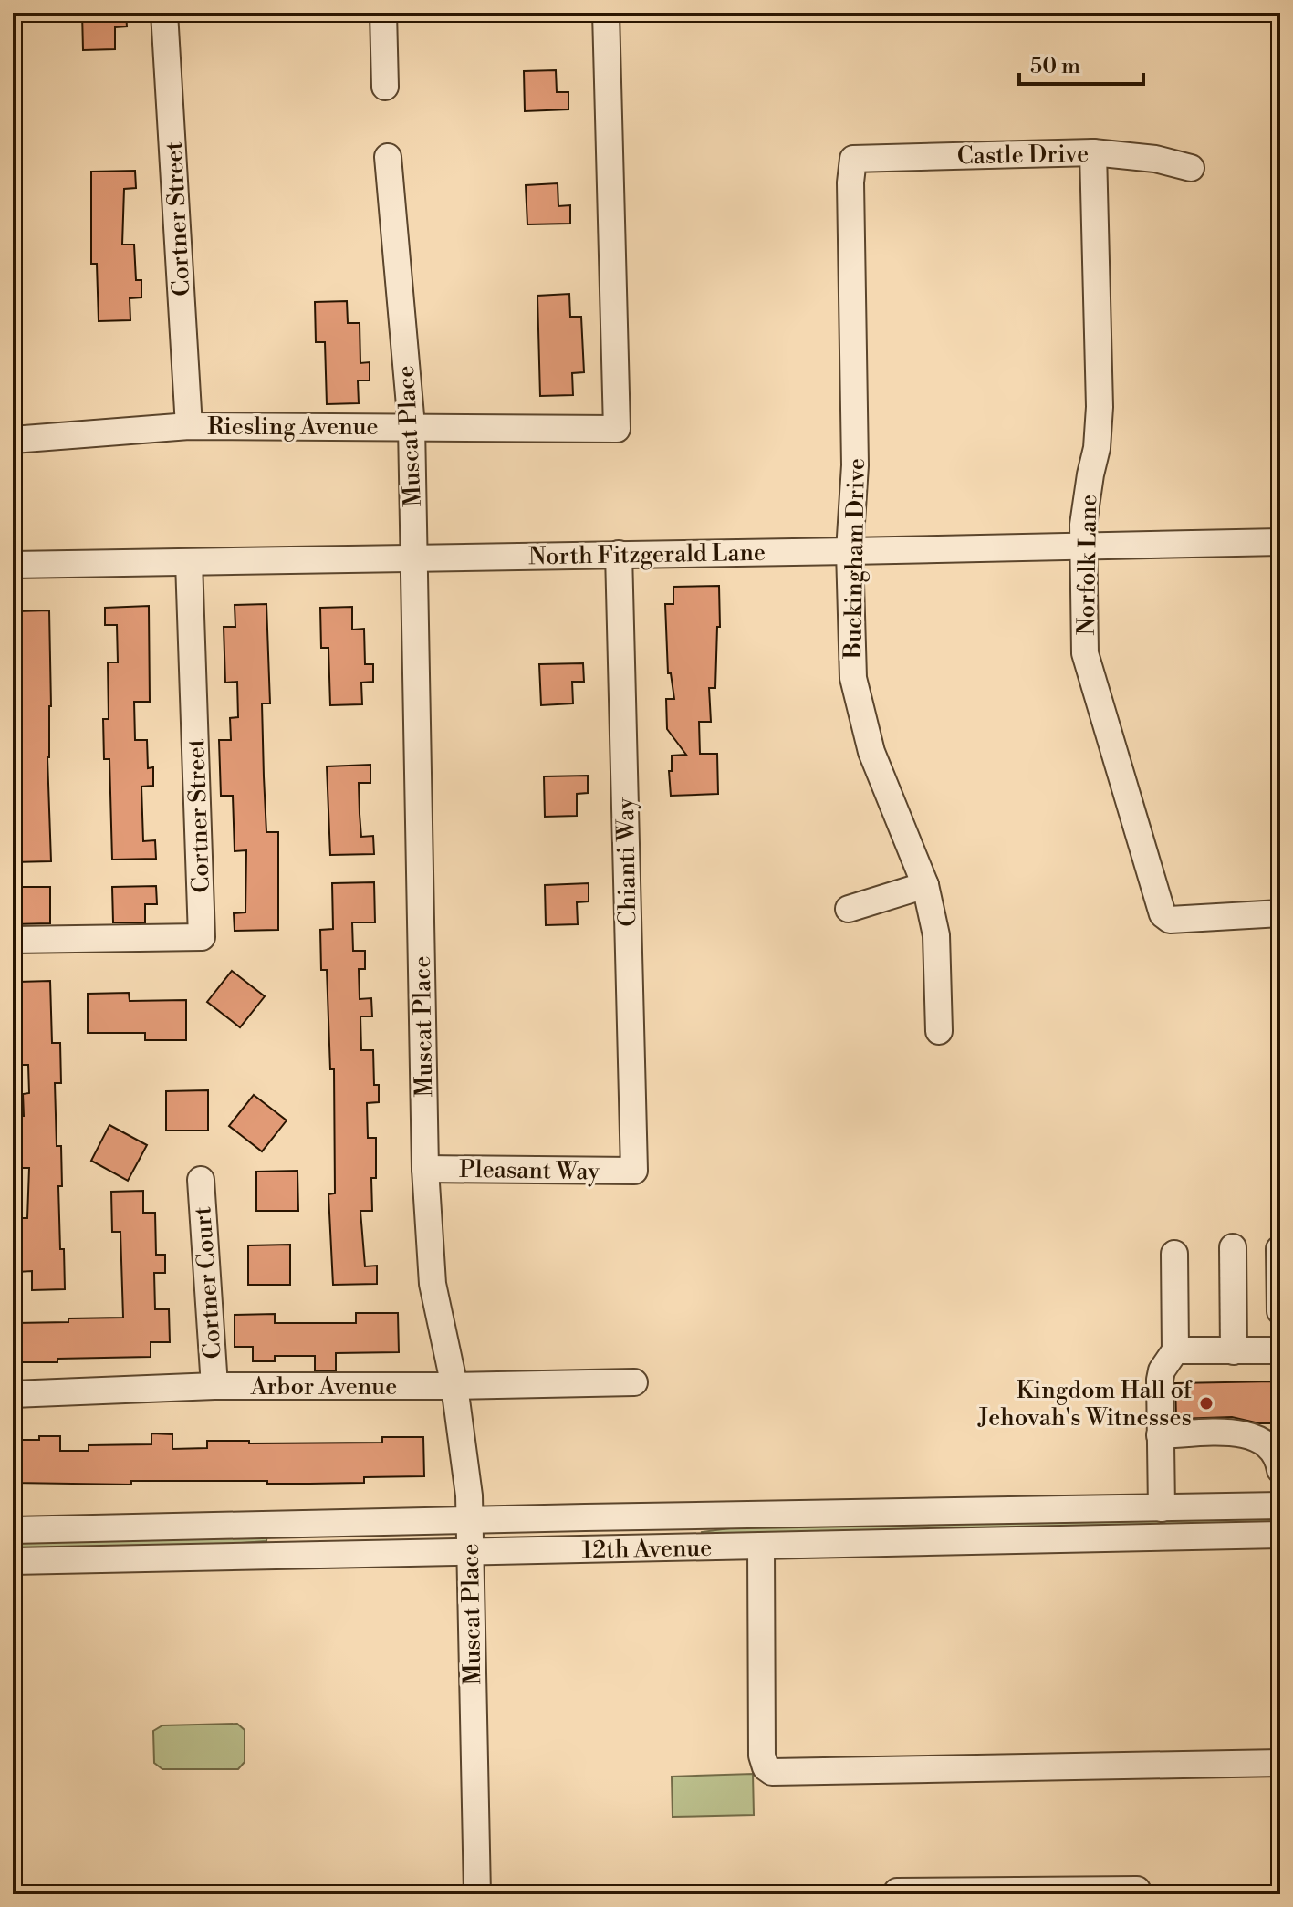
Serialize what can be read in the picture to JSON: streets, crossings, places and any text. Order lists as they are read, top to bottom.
{
  "streets": {
    "street": [
      "Castle Drive",
      "Cortner Street",
      "Riesling Avenue",
      "Muscat Place",
      "North Fitzgerald Lane",
      "Buckingham Drive",
      "Norfolk Lane",
      "Chianti Way",
      "Pleasant Way",
      "Cortner Court",
      "Arbor Avenue",
      "12th Avenue"
    ]
  },
  "crossings": [
    ["Castle Drive", "Buckingham Drive"],
    ["Castle Drive", "Norfolk Lane"],
    ["Cortner Street", "Riesling Avenue"],
    ["Cortner Street", "North Fitzgerald Lane"],
    ["Riesling Avenue", "Muscat Place"],
    ["Muscat Place", "North Fitzgerald Lane"],
    ["Muscat Place", "Pleasant Way"],
    ["Muscat Place", "Arbor Avenue"],
    ["Muscat Place", "12th Avenue"],
    ["North Fitzgerald Lane", "Buckingham Drive"],
    ["North Fitzgerald Lane", "Norfolk Lane"],
    ["North Fitzgerald Lane", "Chianti Way"],
    ["Chianti Way", "Pleasant Way"],
    ["Cortner Court", "Arbor Avenue"]
  ],
  "places": ["Kingdom Hall of Jehovah's Witnesses"],
  "scale_bar": "50 m"
}
